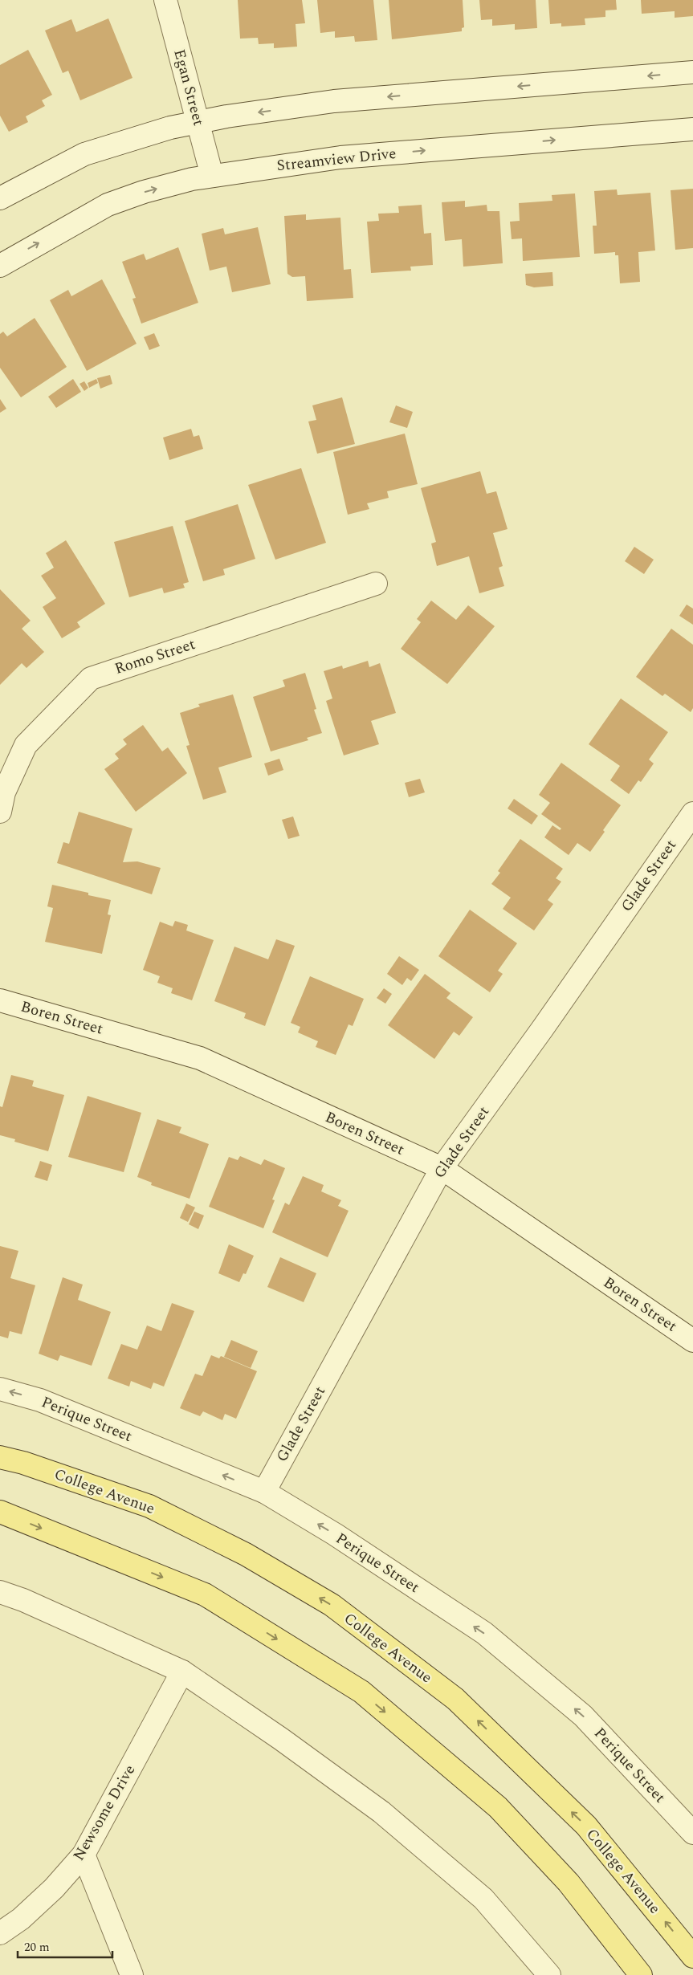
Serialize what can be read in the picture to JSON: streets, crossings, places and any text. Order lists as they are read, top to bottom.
{
  "streets": {
    "main road": ["College Avenue"],
    "street": [
      "Egan Street",
      "Streamview Drive",
      "Romo Street",
      "Glade Street",
      "Boren Street",
      "Perique Street",
      "Newsome Drive"
    ]
  },
  "crossings": [
    ["Egan Street", "Streamview Drive"],
    ["Glade Street", "Boren Street"],
    ["Glade Street", "Perique Street"]
  ],
  "scale_bar": "20 m"
}
